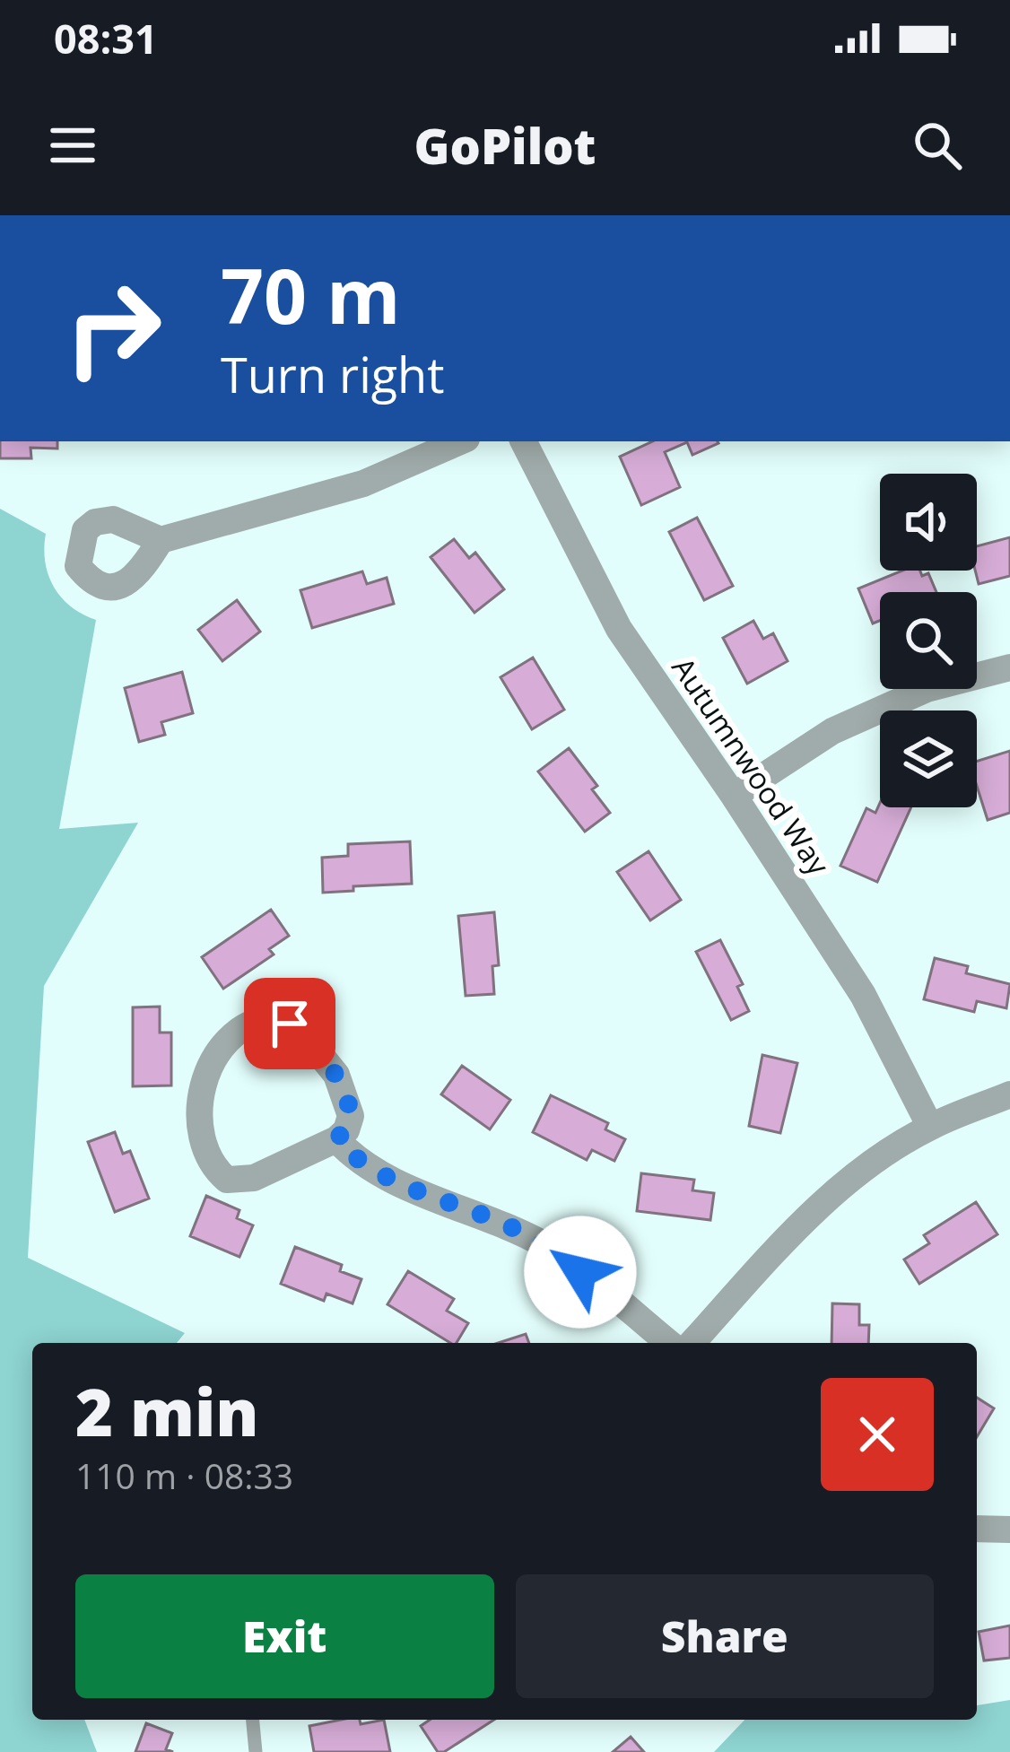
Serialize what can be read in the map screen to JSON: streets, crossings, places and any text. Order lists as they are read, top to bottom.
{
  "streets": {
    "street": ["Autumnwood Way"]
  },
  "page": {
    "status": "08:31",
    "header": "GoPilot",
    "turn": ["70 m", "Turn right"],
    "heading": ["2 min", "110 m · 08:33"],
    "buttons": ["Exit", "Share"]
  }
}
